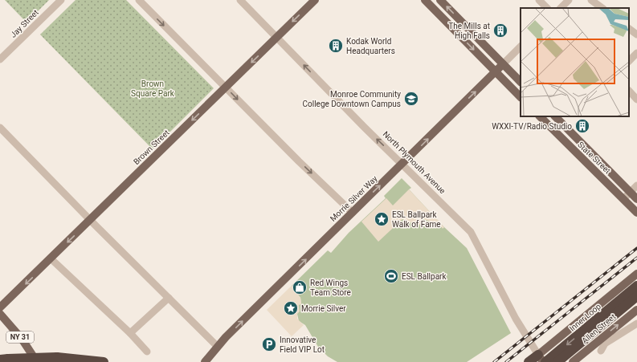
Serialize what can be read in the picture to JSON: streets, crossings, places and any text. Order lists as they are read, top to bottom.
{
  "streets": {
    "highway": ["Inner Loop"],
    "main road": [
      "Brown Street",
      "State Street",
      "Morrie Silver Way",
      "Allen Street",
      "NY 31"
    ],
    "street": ["Jay Street", "North Plymouth Avenue"]
  },
  "crossings": [
    ["Brown Street", "North Plymouth Avenue"],
    ["North Plymouth Avenue", "Morrie Silver Way"],
    ["North Plymouth Avenue", "Inner Loop"]
  ],
  "one_way": ["Brown Street", "North Plymouth Avenue", "Morrie Silver Way"],
  "parks": ["Brown Square Park"],
  "places": {
    "building": ["The Mills at High Falls", "Kodak World Headquarters", "WXXI-TV/Radio Studio"],
    "school or university": ["Monroe Community College Downtown Campus"],
    "place": ["ESL Ballpark Walk of Fame", "Morrie Silver"],
    "sports": ["ESL Ballpark"],
    "shop": ["Red Wings Team Store"],
    "parking": ["Innovative Field VIP Lot"]
  }
}
